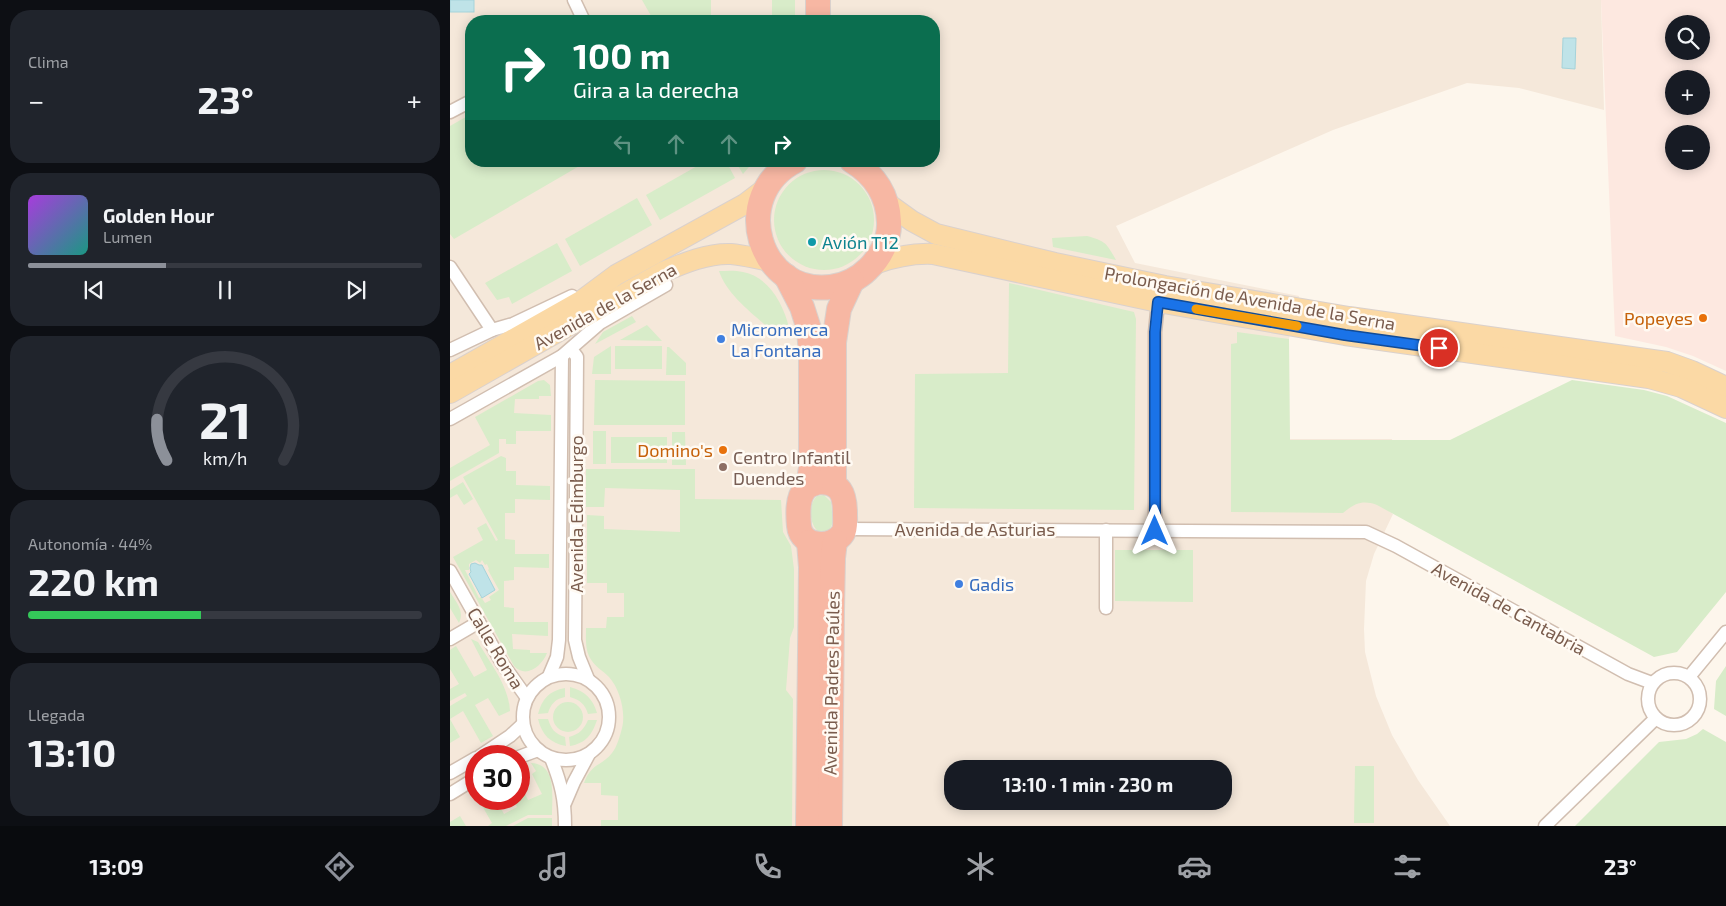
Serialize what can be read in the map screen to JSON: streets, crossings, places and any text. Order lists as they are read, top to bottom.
{
  "streets": {
    "highway": ["Avenida Padres Paúles"],
    "main road": ["Prolongación de Avenida de la Serna", "Avenida de la Serna"],
    "street": [
      "Avenida Edimburgo",
      "Avenida de Asturias",
      "Avenida de Cantabria",
      "Calle Roma"
    ]
  },
  "crossings": [
    ["Avenida de la Serna", "Avenida Edimburgo"],
    ["Avenida Edimburgo", "Calle Roma"],
    ["Avenida de Asturias", "Avenida de Cantabria"],
    ["Avenida de Asturias", "Avenida Padres Paúles"]
  ],
  "places": [
    "Avión T12",
    "Popeyes",
    "Micromerca La Fontana",
    "Domino's",
    "Centro Infantil Duendes",
    "Gadis"
  ],
  "page": {
    "tile": [
      "Clima",
      ["Autonomía · 44%", "220 km"],
      ["Llegada", "13:10"]
    ],
    "map_buttons": ["+", "−"],
    "turn": ["100 m", "Gira a la derecha"],
    "heat": ["−", "23°", "+"],
    "song": ["Golden Hour", "Lumen"],
    "limit": "30",
    "trip": "13:10 · 1 min · 230 m",
    "tabs": ["13:09", "23°"],
    "gauge": ["21", "km/h"]
  }
}
